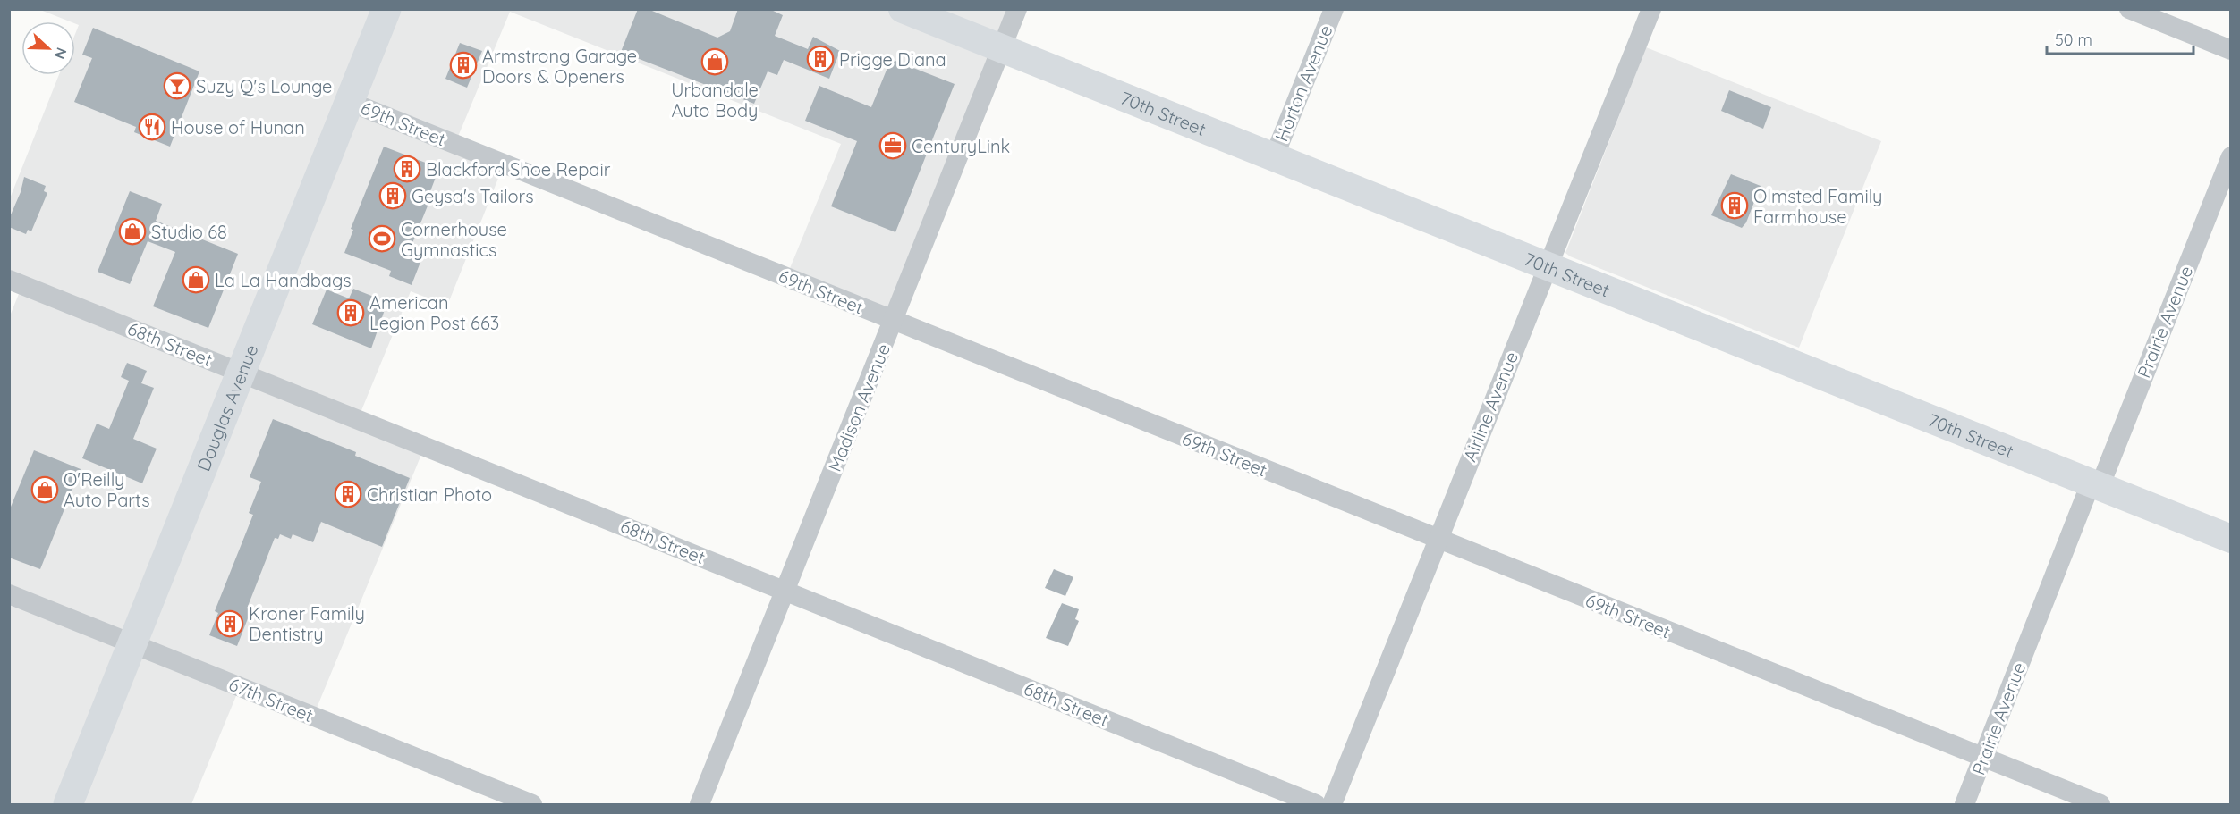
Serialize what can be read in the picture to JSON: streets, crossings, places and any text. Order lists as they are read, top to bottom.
{
  "streets": {
    "main road": ["70th Street", "Douglas Avenue"],
    "street": [
      "Horton Avenue",
      "69th Street",
      "Prairie Avenue",
      "68th Street",
      "Airline Avenue",
      "Madison Avenue",
      "67th Street"
    ]
  },
  "crossings": [
    ["Horton Avenue", "70th Street"],
    ["70th Street", "Prairie Avenue"],
    ["70th Street", "Airline Avenue"],
    ["70th Street", "Madison Avenue"],
    ["69th Street", "Prairie Avenue"],
    ["69th Street", "Airline Avenue"],
    ["69th Street", "Douglas Avenue"],
    ["69th Street", "Madison Avenue"],
    ["68th Street", "Douglas Avenue"],
    ["68th Street", "Madison Avenue"],
    ["Douglas Avenue", "67th Street"]
  ],
  "places": {
    "building": [
      "Prigge Diana",
      "Armstrong Garage Doors & Openers",
      "Blackford Shoe Repair",
      "Geysa's Tailors",
      "Olmsted Family Farmhouse",
      "American Legion Post 663",
      "Christian Photo",
      "Kroner Family Dentistry"
    ],
    "shop": [
      "Urbandale Auto Body",
      "Studio 68",
      "La La Handbags",
      "O'Reilly Auto Parts"
    ],
    "bar": ["Suzy Q's Lounge"],
    "restaurant": ["House of Hunan"],
    "office": ["CenturyLink"],
    "sports": ["Cornerhouse Gymnastics"]
  },
  "scale_bar": "50 m",
  "north": "right"
}
